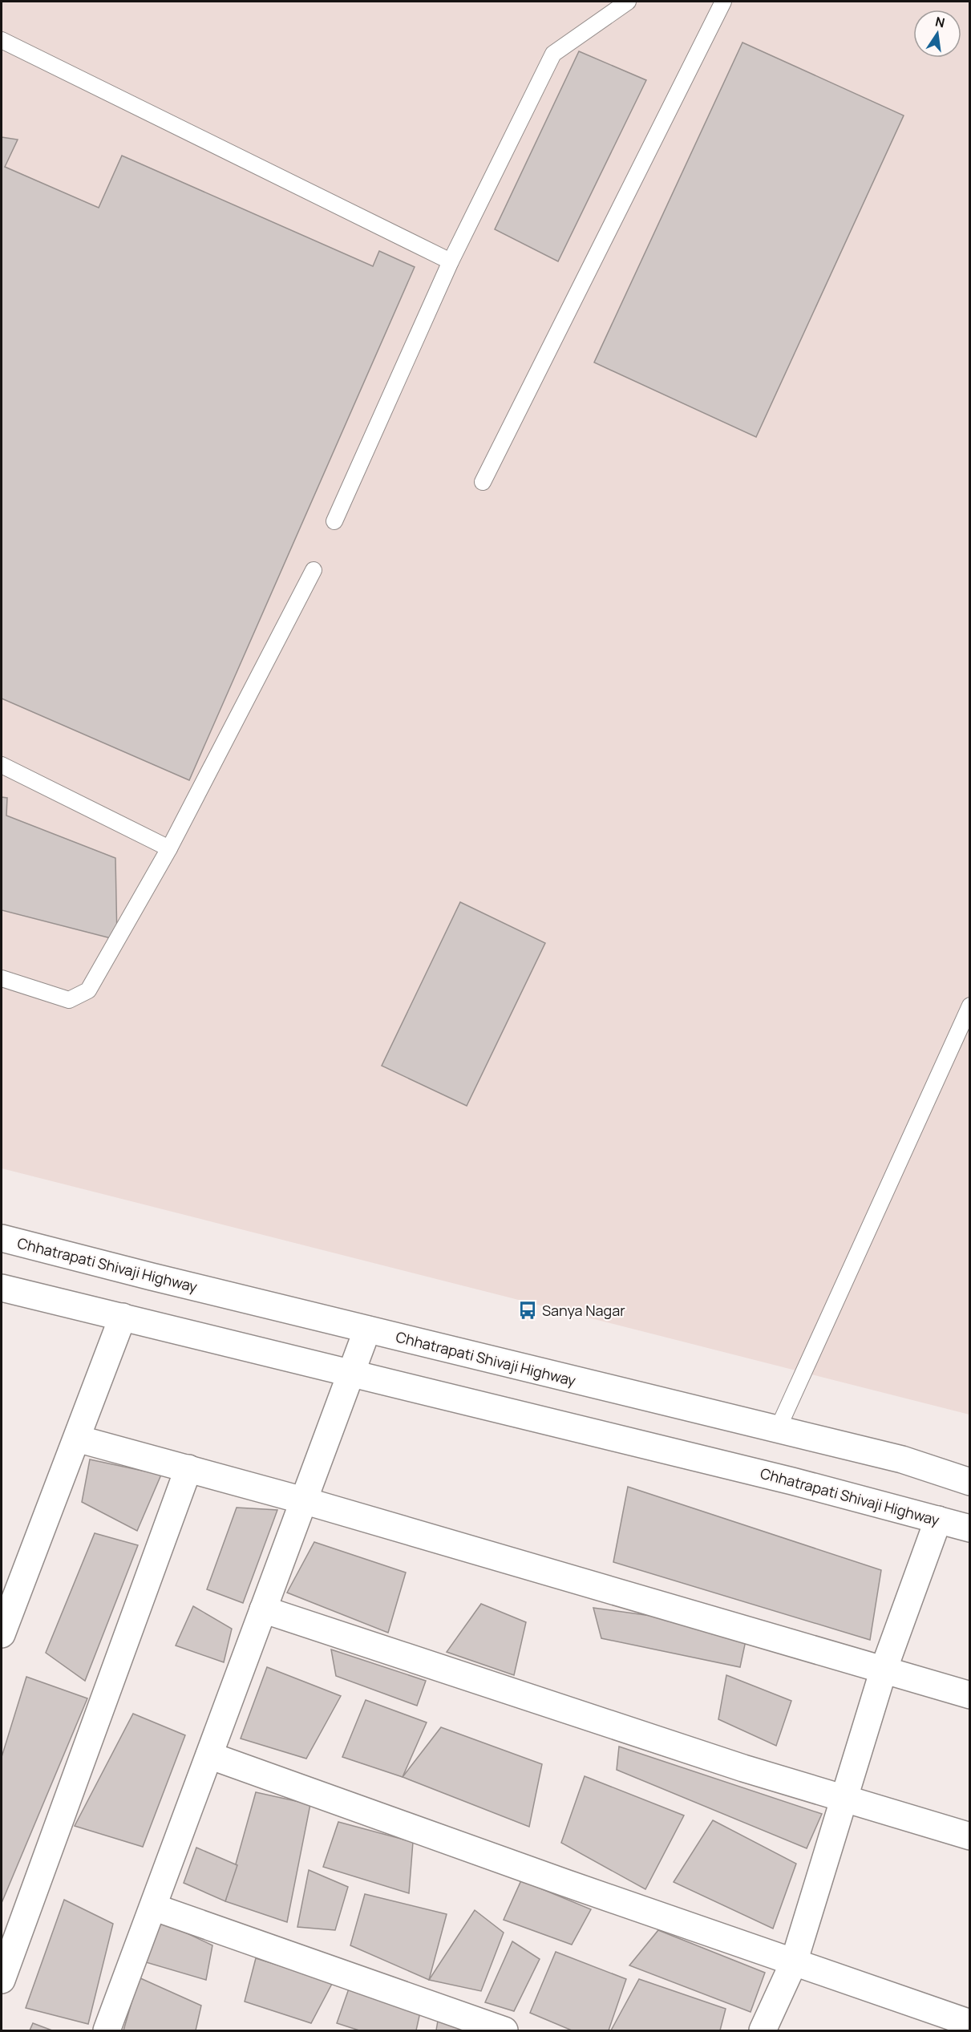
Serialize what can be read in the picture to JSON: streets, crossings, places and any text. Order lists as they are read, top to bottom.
{
  "streets": {
    "street": ["Chhatrapati Shivaji Highway"]
  },
  "places": {
    "bus stop": ["Sanya Nagar"]
  },
  "north": "top"
}
